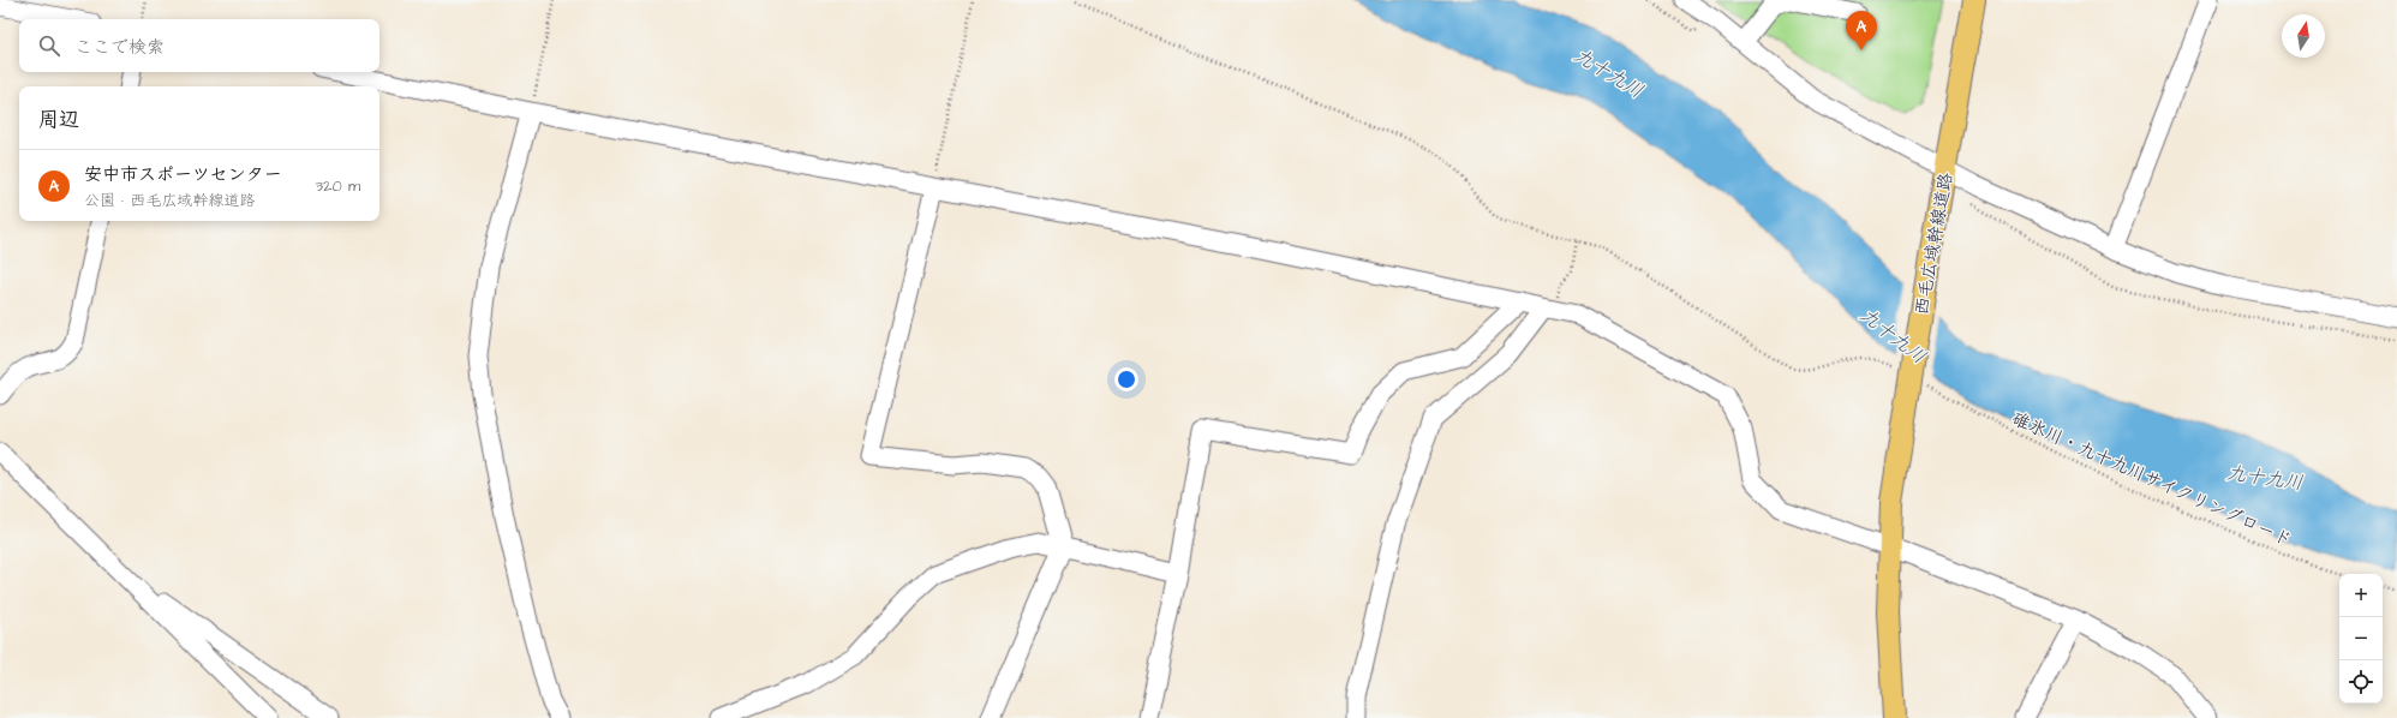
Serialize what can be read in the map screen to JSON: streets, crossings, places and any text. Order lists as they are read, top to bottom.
{
  "streets": {
    "main road": ["西毛広域幹線道路"],
    "path": ["碓氷川・九十九川サイクリングロード"]
  },
  "water": ["九十九川"],
  "north": "top",
  "page": {
    "pins": "A",
    "search": "ここで検索",
    "heading": "周辺",
    "list": [
      {
        "mark": "A",
        "name": "安中市スポーツセンター",
        "note": "公園 · 西毛広域幹線道路",
        "value": "320 m"
      }
    ],
    "map_buttons": ["+", "−"]
  }
}
